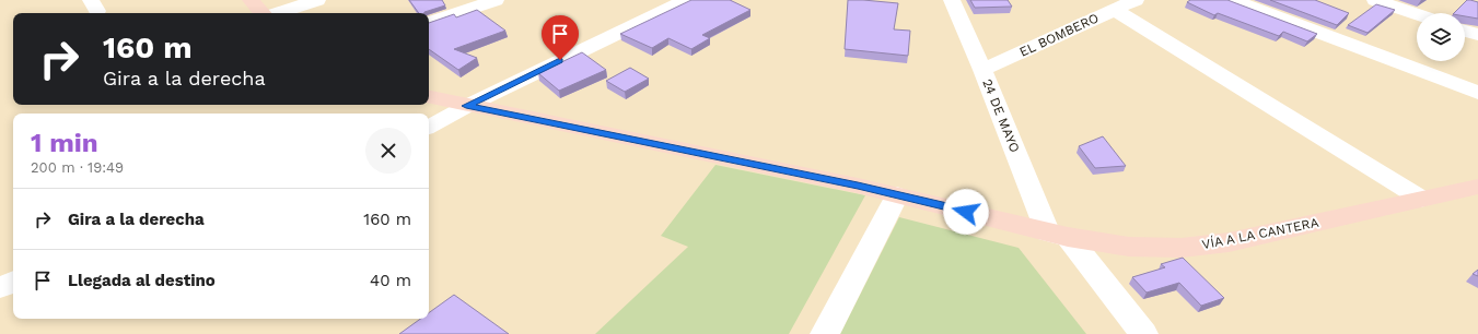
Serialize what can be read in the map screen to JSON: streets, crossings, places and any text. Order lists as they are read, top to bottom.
{
  "streets": {
    "main road": ["VÍA A LA CANTERA"],
    "street": ["EL BOMBERO", "24 DE MAYO"]
  },
  "crossings": [
    ["EL BOMBERO", "24 DE MAYO"],
    ["24 DE MAYO", "VÍA A LA CANTERA"]
  ],
  "page": {
    "turn": ["160 m", "Gira a la derecha"],
    "heading": ["1 min", "200 m · 19:49"],
    "list": [
      {
        "name": "Gira a la derecha",
        "value": "160 m"
      },
      {
        "name": "Llegada al destino",
        "value": "40 m"
      }
    ]
  }
}
